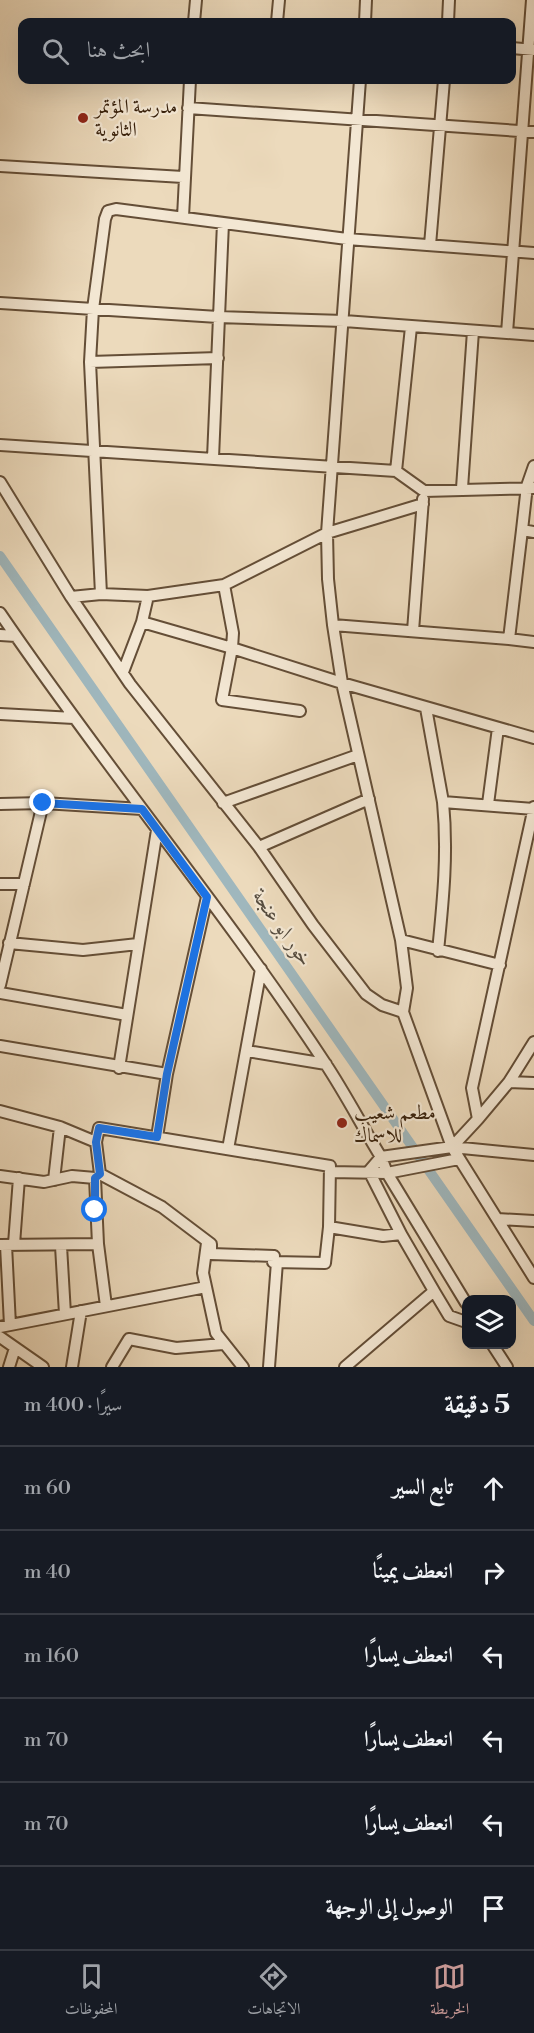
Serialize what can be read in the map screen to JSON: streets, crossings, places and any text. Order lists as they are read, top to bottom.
{
  "water": ["خور ابو عنجة"],
  "places": ["مدرسة المؤتمر الثانوية", "مطعم شعيب للاسماك"],
  "page": {
    "search": "ابحث هنا",
    "heading": ["5 دقيقة", "سيرًا · 400 m"],
    "list": [
      ["تابع السير", "60 m"],
      ["انعطف يمينًا", "40 m"],
      ["انعطف يسارًا", "160 m"],
      ["انعطف يسارًا", "70 m"],
      ["انعطف يسارًا", "70 m"],
      "الوصول إلى الوجهة"
    ],
    "nav": ["الخريطة", "الاتجاهات", "المحفوظات"]
  }
}
